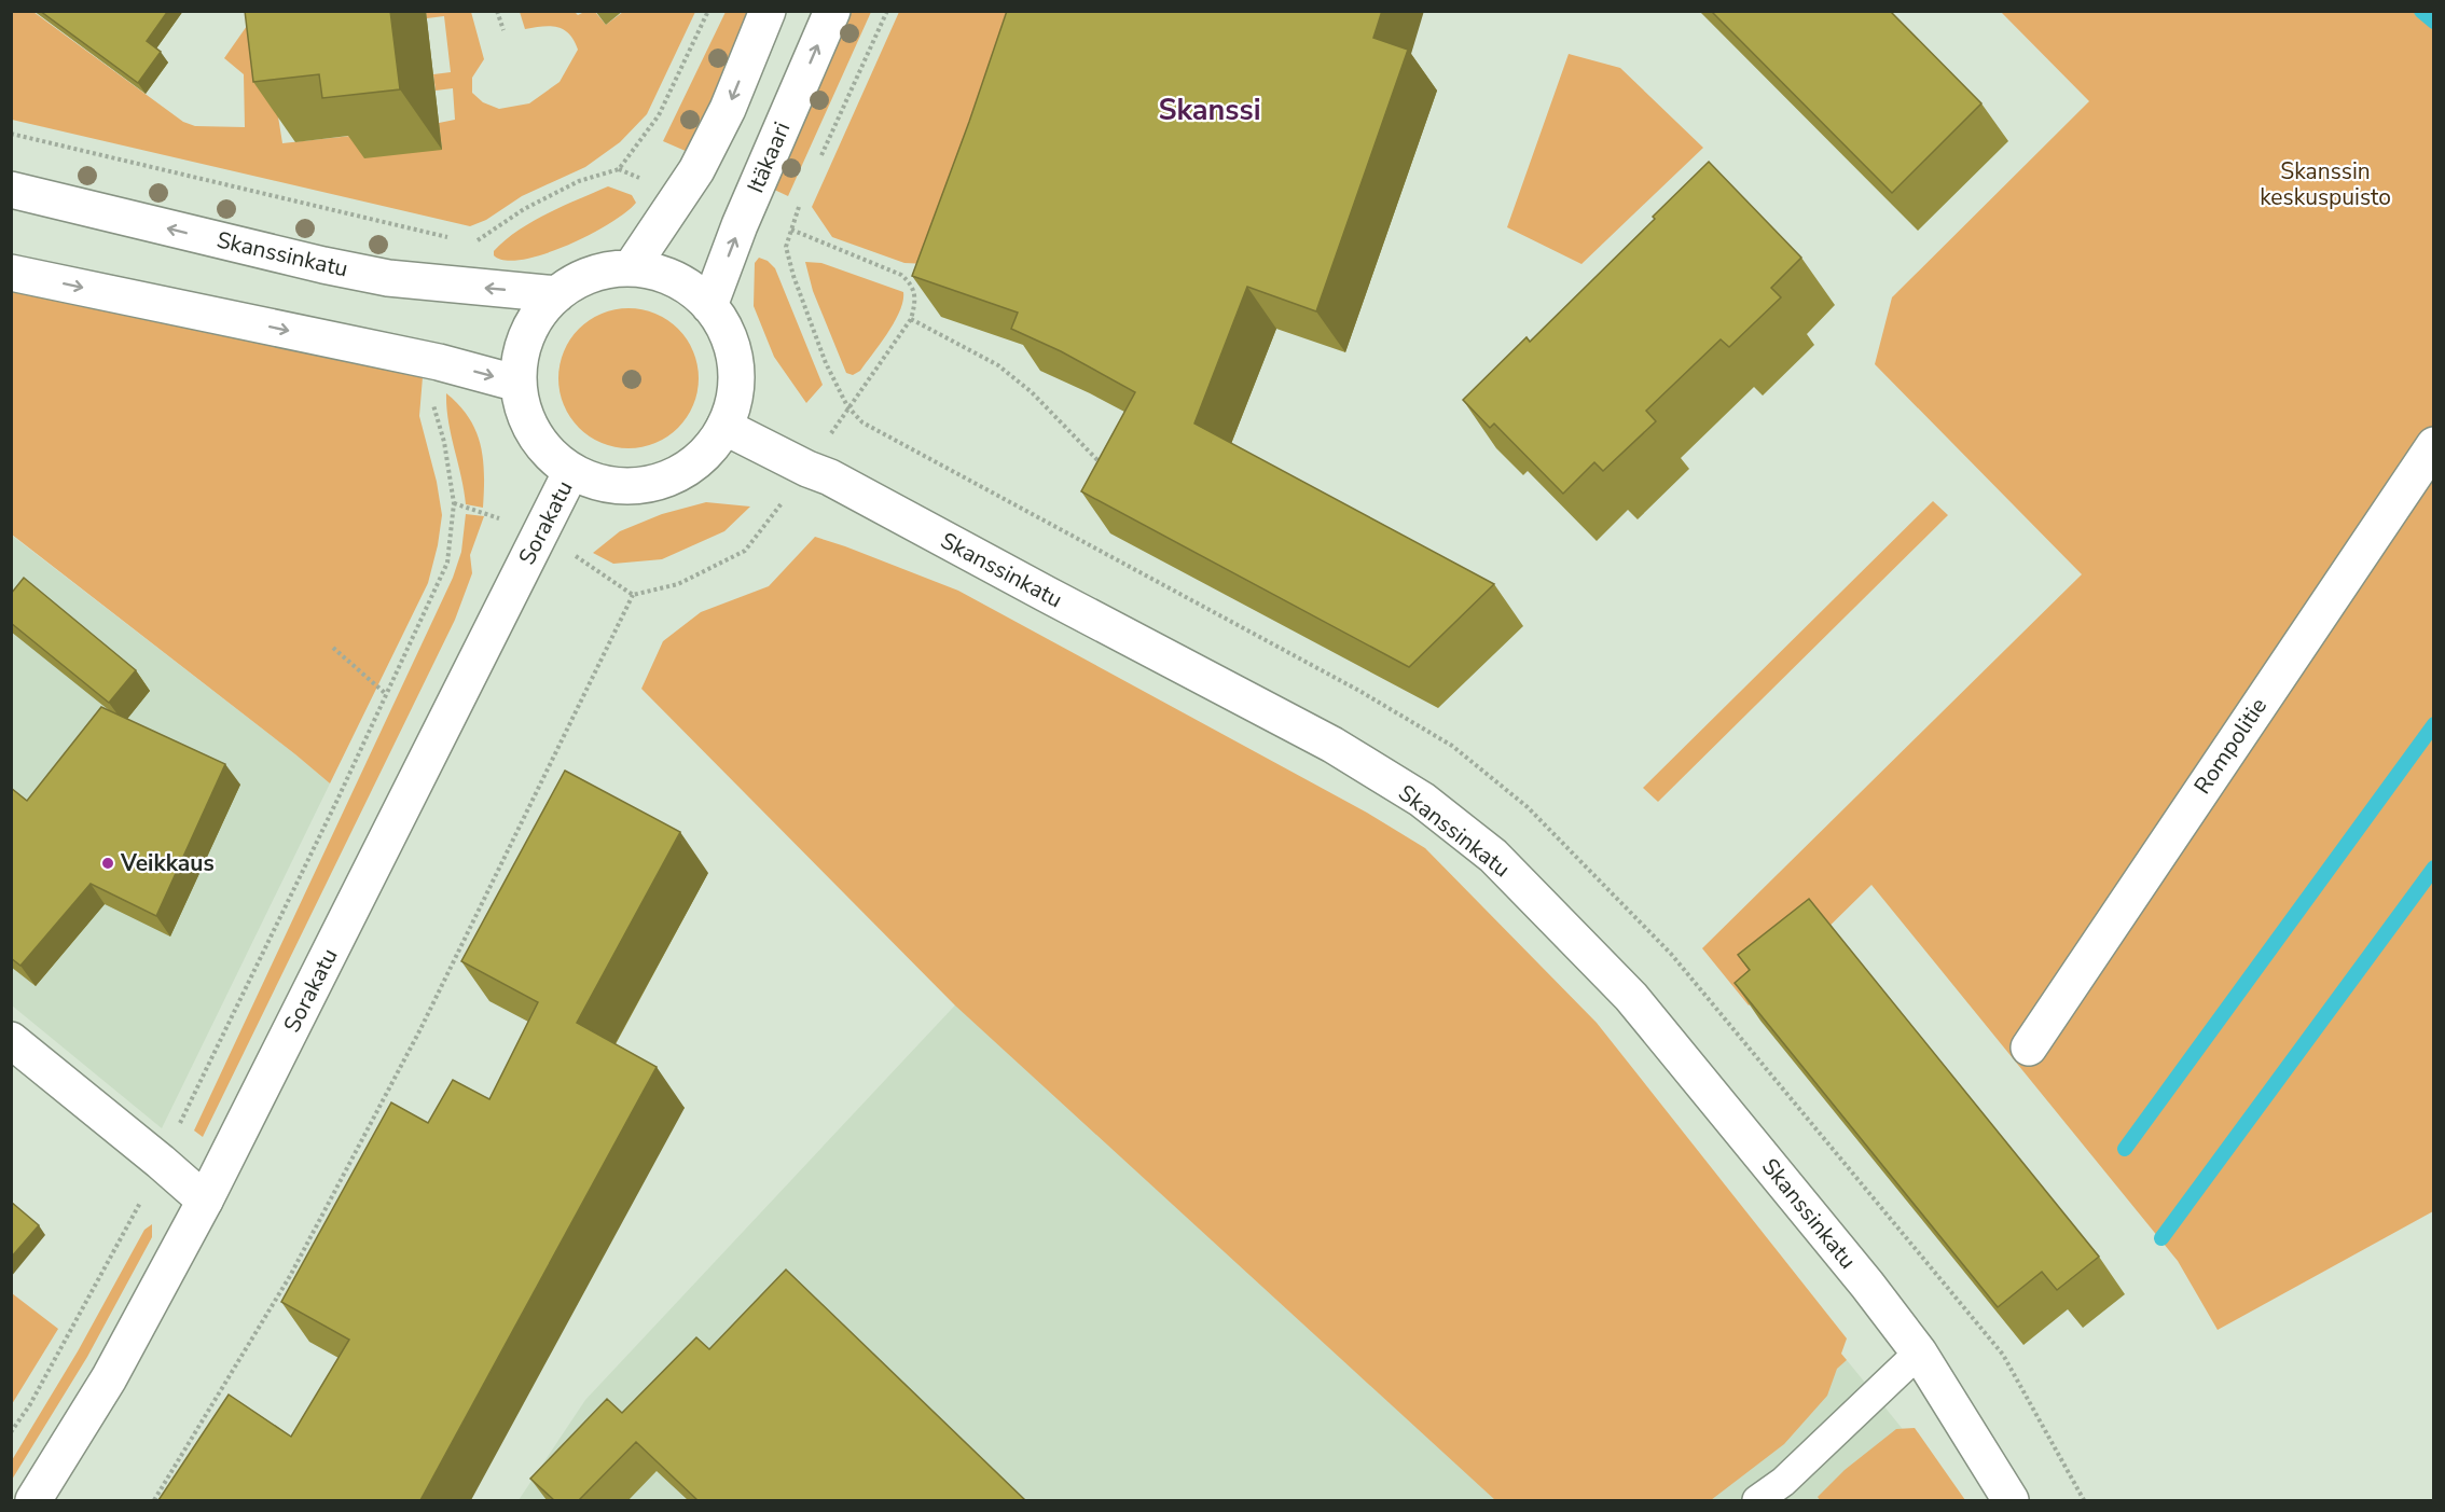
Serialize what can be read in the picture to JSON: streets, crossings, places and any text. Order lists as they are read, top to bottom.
{
  "streets": {
    "street": [
      "Itäkaari",
      "Skanssinkatu",
      "Sorakatu",
      "Rompolitie"
    ]
  },
  "crossings": [
    ["Itäkaari", "Skanssinkatu"],
    ["Itäkaari", "Sorakatu"],
    ["Skanssinkatu", "Sorakatu"]
  ],
  "districts": ["Skanssi"],
  "parks": ["Skanssin keskuspuisto"],
  "places": ["Veikkaus"]
}
